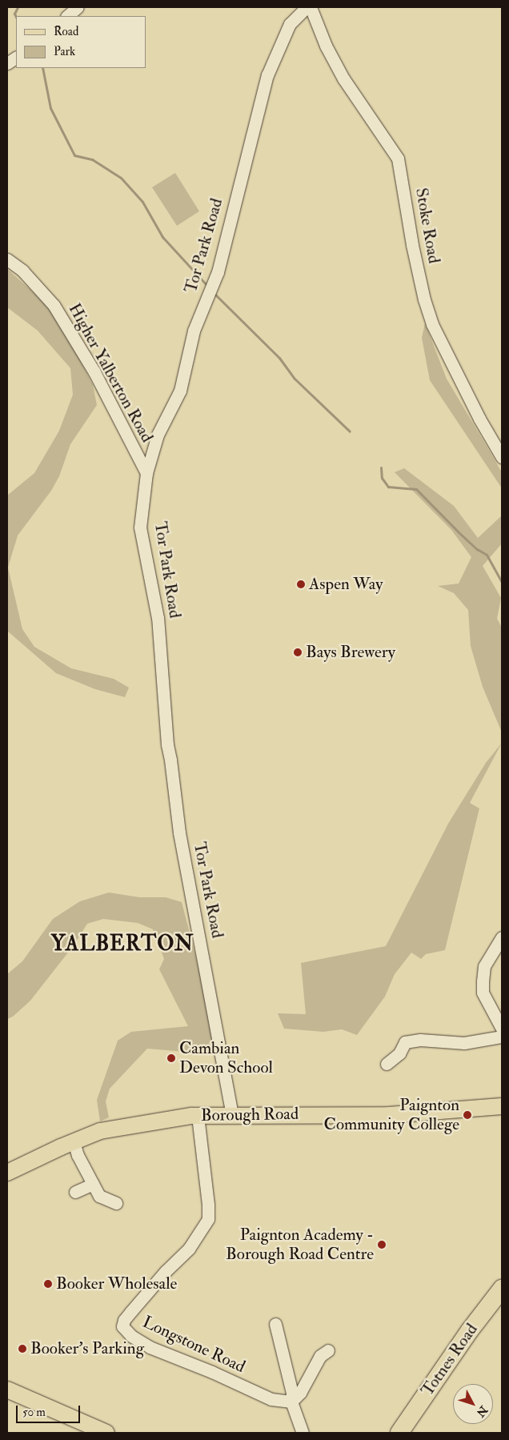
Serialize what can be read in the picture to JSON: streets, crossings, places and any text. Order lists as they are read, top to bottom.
{
  "streets": {
    "highway": ["Totnes Road"],
    "main road": ["Borough Road"],
    "street": [
      "Stoke Road",
      "Tor Park Road",
      "Higher Yalberton Road",
      "Longstone Road"
    ]
  },
  "crossings": [
    ["Tor Park Road", "Higher Yalberton Road"],
    ["Tor Park Road", "Borough Road"],
    ["Borough Road", "Longstone Road"]
  ],
  "districts": ["YALBERTON"],
  "places": [
    "Aspen Way",
    "Bays Brewery",
    "Cambian Devon School",
    "Paignton Community College",
    "Paignton Academy - Borough Road Centre",
    "Booker Wholesale",
    "Booker's Parking"
  ],
  "legend": ["Road", "Park"],
  "scale_bar": "50 m",
  "north": "bottom right"
}
